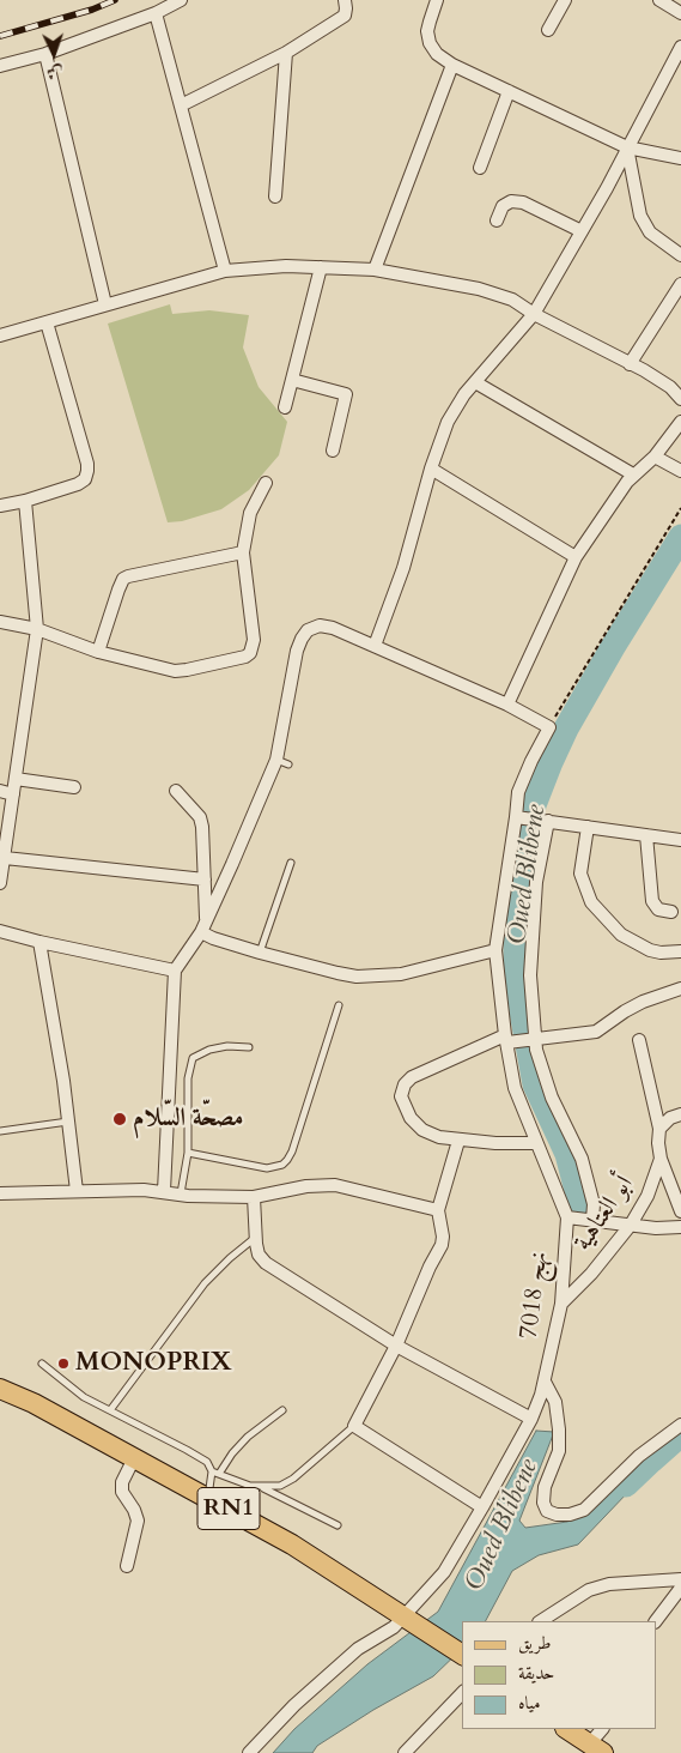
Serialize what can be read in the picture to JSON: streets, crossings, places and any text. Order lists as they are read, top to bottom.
{
  "streets": {
    "main road": ["RN1"],
    "street": ["أبو العتاهية", "نهج 7018"]
  },
  "crossings": [
    ["أبو العتاهية", "نهج 7018"],
    ["نهج 7018", "RN1"]
  ],
  "water": ["Oued Blibene"],
  "places": ["مصحّة السّلام", "MONOPRIX"],
  "legend": ["طريق", "حديقة", "مياه"],
  "north": "bottom"
}
